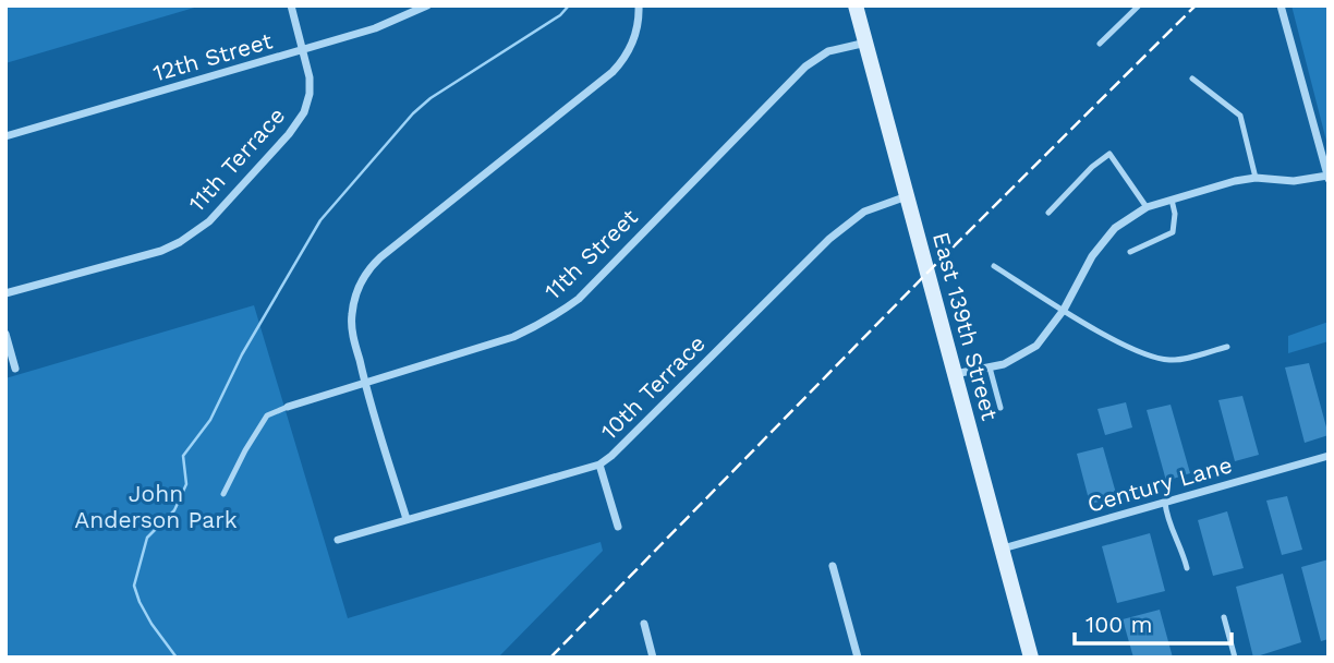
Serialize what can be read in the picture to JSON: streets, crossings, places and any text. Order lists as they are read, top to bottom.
{
  "streets": {
    "street": [
      "12th Street",
      "11th Terrace",
      "11th Street",
      "East 139th Street",
      "10th Terrace",
      "Century Lane"
    ]
  },
  "crossings": [
    ["12th Street", "11th Terrace"],
    ["11th Street", "East 139th Street"],
    ["East 139th Street", "10th Terrace"],
    ["East 139th Street", "Century Lane"]
  ],
  "parks": ["John Anderson Park"],
  "scale_bar": "100 m"
}
